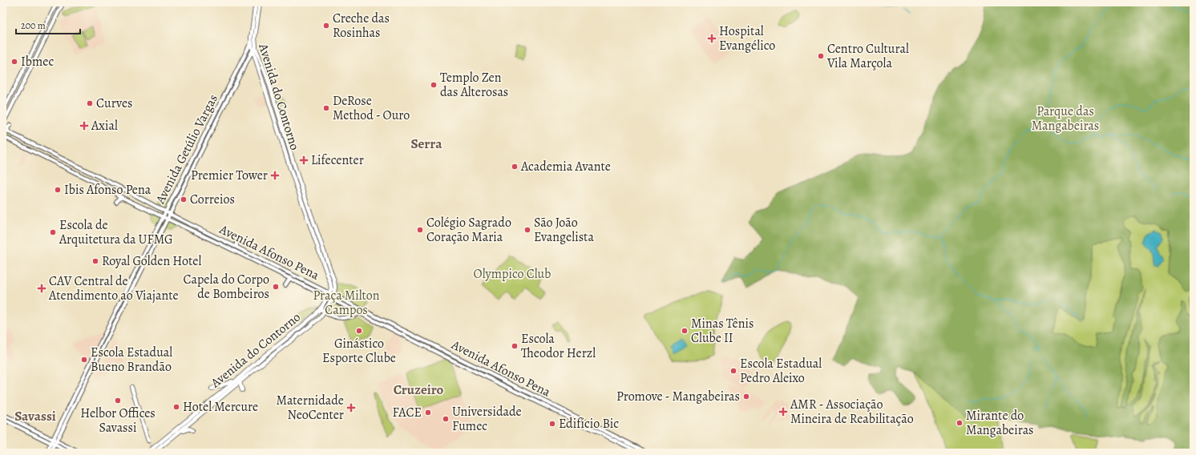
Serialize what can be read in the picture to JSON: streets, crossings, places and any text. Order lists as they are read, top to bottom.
{
  "streets": {
    "main road": ["Avenida do Contorno", "Avenida Getúlio Vargas", "Avenida Afonso Pena"]
  },
  "crossings": [
    ["Avenida do Contorno", "Avenida Getúlio Vargas"],
    ["Avenida do Contorno", "Avenida Afonso Pena"],
    ["Avenida Getúlio Vargas", "Avenida Afonso Pena"]
  ],
  "districts": ["Serra", "Cruzeiro", "Savassi"],
  "parks": ["Parque das Mangabeiras", "Olympico Club", "Praça Milton Campos"],
  "places": {
    "other": [
      "Creche das Rosinhas",
      "Centro Cultural Vila Marçola",
      "Ibmec",
      "Templo Zen das Alterosas",
      "Curves",
      "DeRose Method - Ouro",
      "Academia Avante",
      "Ibis Afonso Pena",
      "Correios",
      "Colégio Sagrado Coração Maria",
      "São João Evangelista",
      "Escola de Arquitetura da UFMG",
      "Royal Golden Hotel",
      "Capela do Corpo de Bombeiros",
      "Ginástico Esporte Clube",
      "Minas Tênis Clube II",
      "Escola Theodor Herzl",
      "Escola Estadual Bueno Brandão",
      "Escola Estadual Pedro Aleixo",
      "Promove - Mangabeiras",
      "Helbor Offices Savassi",
      "Hotel Mercure",
      "FACE",
      "Universidade Fumec",
      "Mirante do Mangabeiras",
      "Edifício Bic"
    ],
    "health": [
      "Hospital Evangélico",
      "Axial",
      "Lifecenter",
      "Premier Tower",
      "CAV Central de Atendimento ao Viajante",
      "Maternidade NeoCenter",
      "AMR - Associação Mineira de Reabilitação"
    ]
  },
  "scale_bar": "200 m"
}
